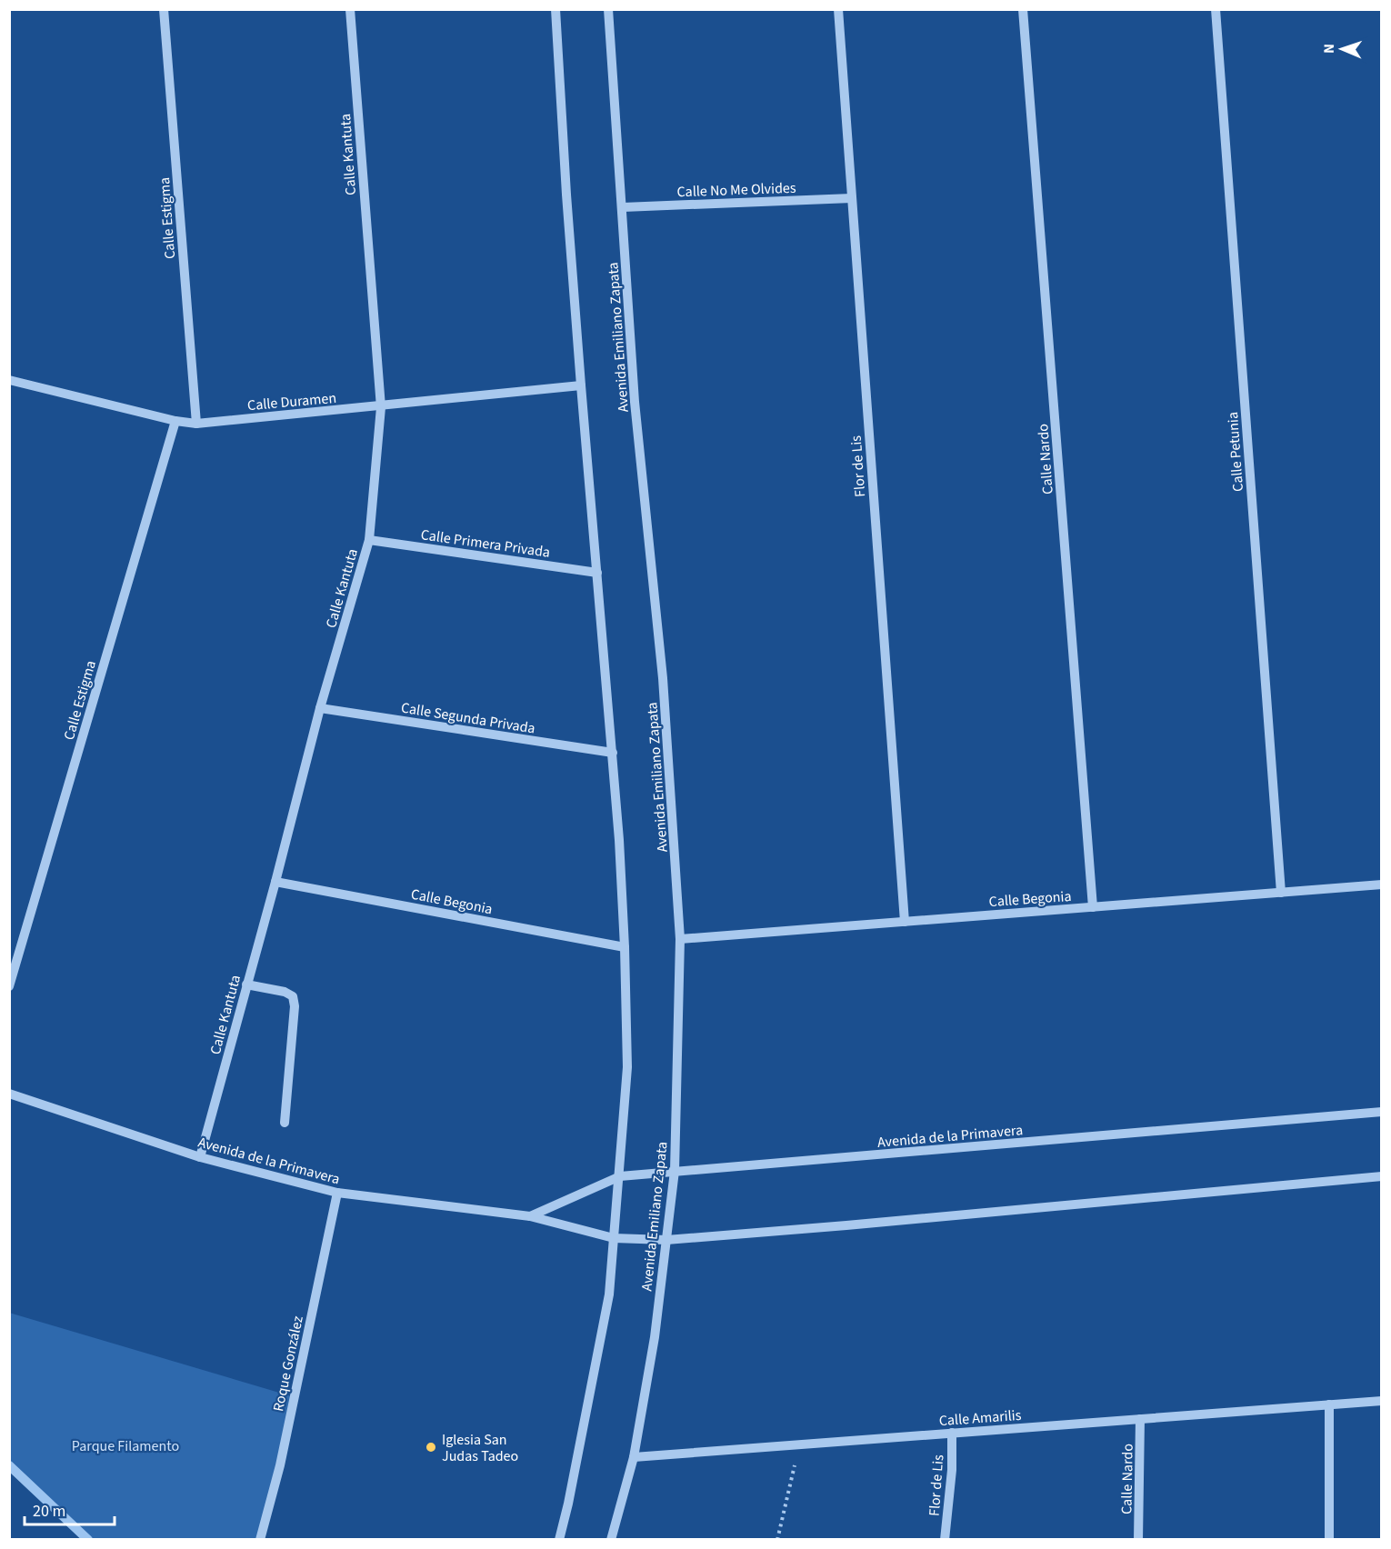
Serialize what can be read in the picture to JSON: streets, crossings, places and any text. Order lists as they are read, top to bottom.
{
  "streets": {
    "street": [
      "Calle Kantuta",
      "Calle No Me Olvides",
      "Calle Estigma",
      "Avenida Emiliano Zapata",
      "Calle Duramen",
      "Calle Petunia",
      "Calle Nardo",
      "Flor de Lis",
      "Calle Primera Privada",
      "Calle Segunda Privada",
      "Calle Begonia",
      "Avenida de la Primavera",
      "Roque González",
      "Calle Amarilis"
    ]
  },
  "crossings": [
    ["Calle Kantuta", "Calle Duramen"],
    ["Calle Kantuta", "Calle Primera Privada"],
    ["Calle Kantuta", "Calle Segunda Privada"],
    ["Calle Kantuta", "Calle Begonia"],
    ["Calle Kantuta", "Avenida de la Primavera"],
    ["Calle No Me Olvides", "Avenida Emiliano Zapata"],
    ["Calle No Me Olvides", "Flor de Lis"],
    ["Calle Estigma", "Calle Duramen"],
    ["Avenida Emiliano Zapata", "Calle Begonia"],
    ["Avenida Emiliano Zapata", "Avenida de la Primavera"],
    ["Avenida Emiliano Zapata", "Calle Amarilis"],
    ["Calle Petunia", "Calle Begonia"],
    ["Calle Nardo", "Calle Begonia"],
    ["Calle Nardo", "Calle Amarilis"],
    ["Flor de Lis", "Calle Begonia"],
    ["Flor de Lis", "Calle Amarilis"],
    ["Avenida de la Primavera", "Roque González"]
  ],
  "parks": ["Parque Filamento"],
  "places": ["Iglesia San Judas Tadeo"],
  "scale_bar": "20 m",
  "north": "left"
}
